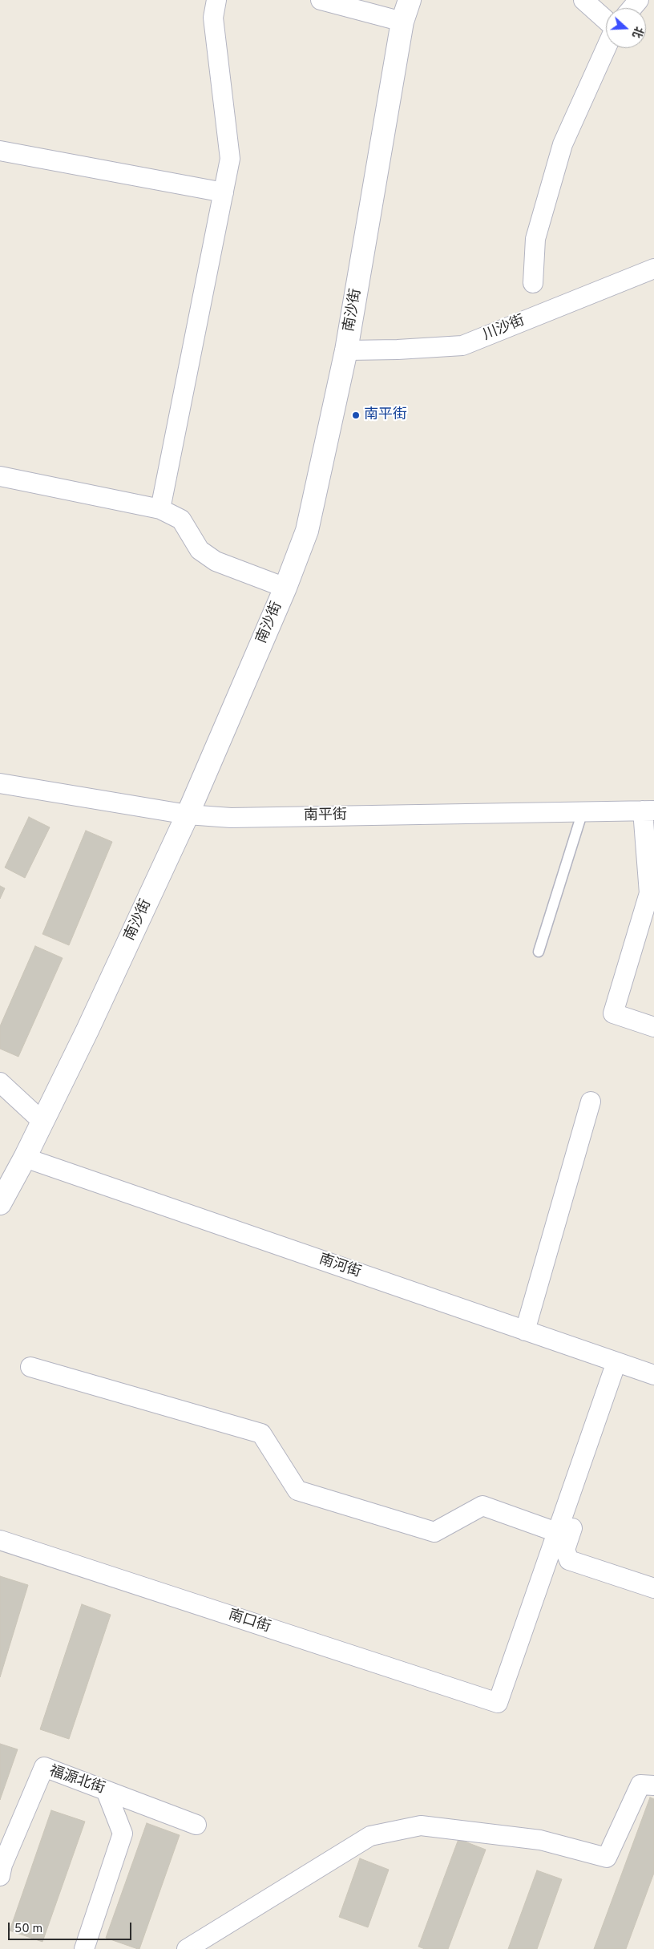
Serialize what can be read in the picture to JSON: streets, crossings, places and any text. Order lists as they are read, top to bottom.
{
  "streets": {
    "street": [
      "南沙街",
      "川沙街",
      "南平街",
      "南河街",
      "南口街",
      "福源北街"
    ]
  },
  "crossings": [
    ["南沙街", "川沙街"],
    ["南沙街", "南平街"],
    ["南沙街", "南河街"]
  ],
  "places": ["南平街"],
  "scale_bar": "50 m",
  "north": "right"
}
